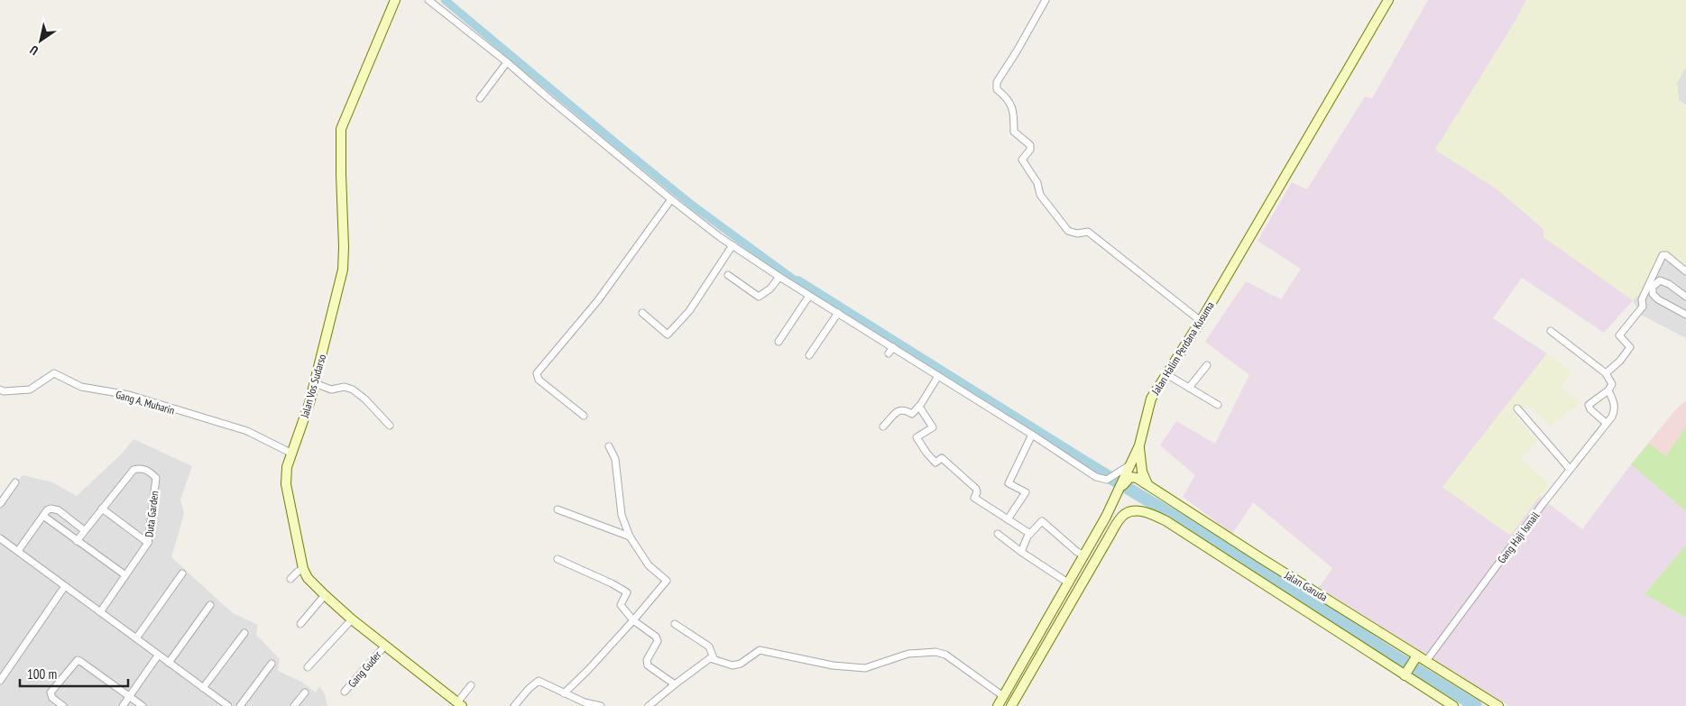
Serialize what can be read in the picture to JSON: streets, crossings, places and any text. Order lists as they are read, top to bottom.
{
  "streets": {
    "main road": ["Jalan Halim Perdana Kusuma", "Jalan Vos Sudarso", "Jalan Garuda"],
    "street": [
      "Gang A. Muharin",
      "Duta Garden",
      "Gang Haji Ismail",
      "Gang Guder"
    ]
  },
  "crossings": [
    ["Jalan Halim Perdana Kusuma", "Jalan Garuda"],
    ["Jalan Vos Sudarso", "Gang A. Muharin"],
    ["Jalan Vos Sudarso", "Gang Guder"],
    ["Gang Haji Ismail", "Jalan Garuda"]
  ],
  "scale_bar": "100 m",
  "north": "bottom left"
}
